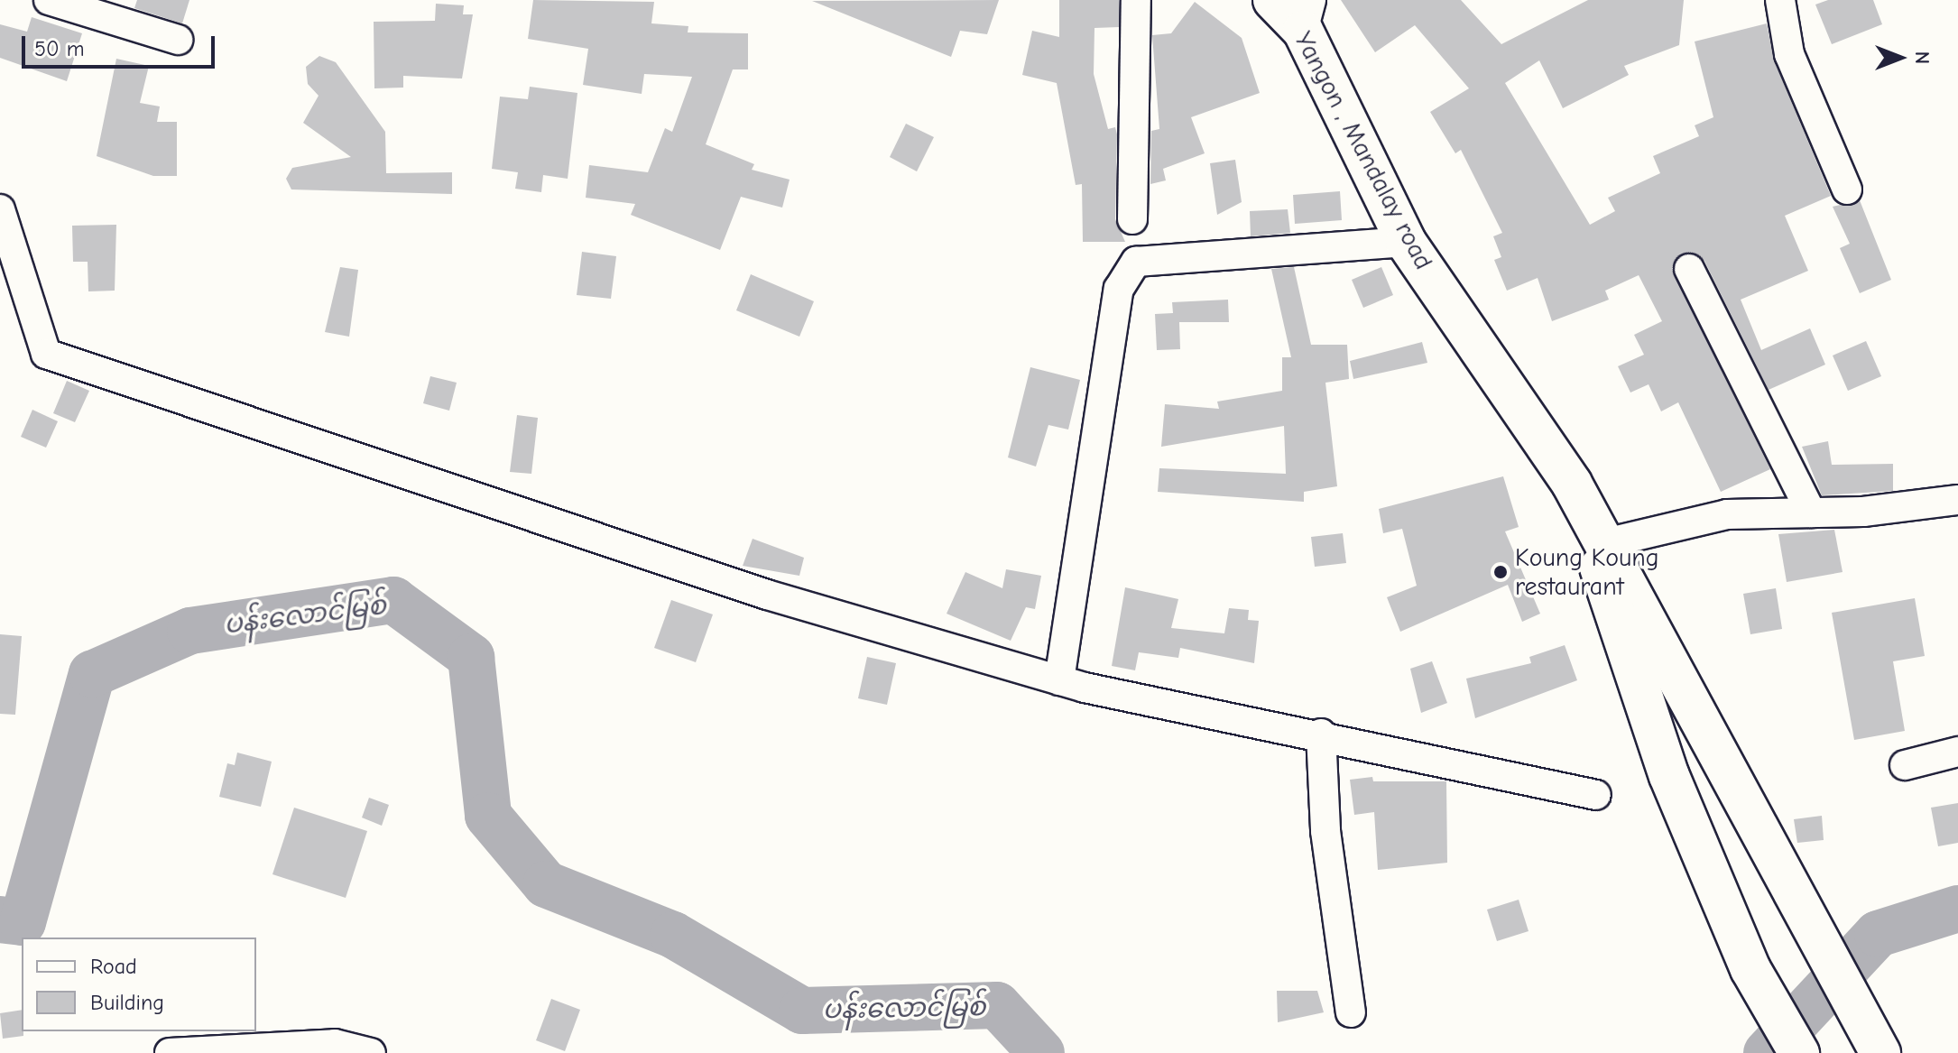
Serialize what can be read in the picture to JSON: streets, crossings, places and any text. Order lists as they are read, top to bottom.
{
  "streets": {
    "highway": ["Yangon , Mandalay road"]
  },
  "water": ["ပန်းလောင်မြစ်"],
  "places": ["Koung Koung restaurant"],
  "legend": ["Road", "Building"],
  "scale_bar": "50 m",
  "north": "right"
}
